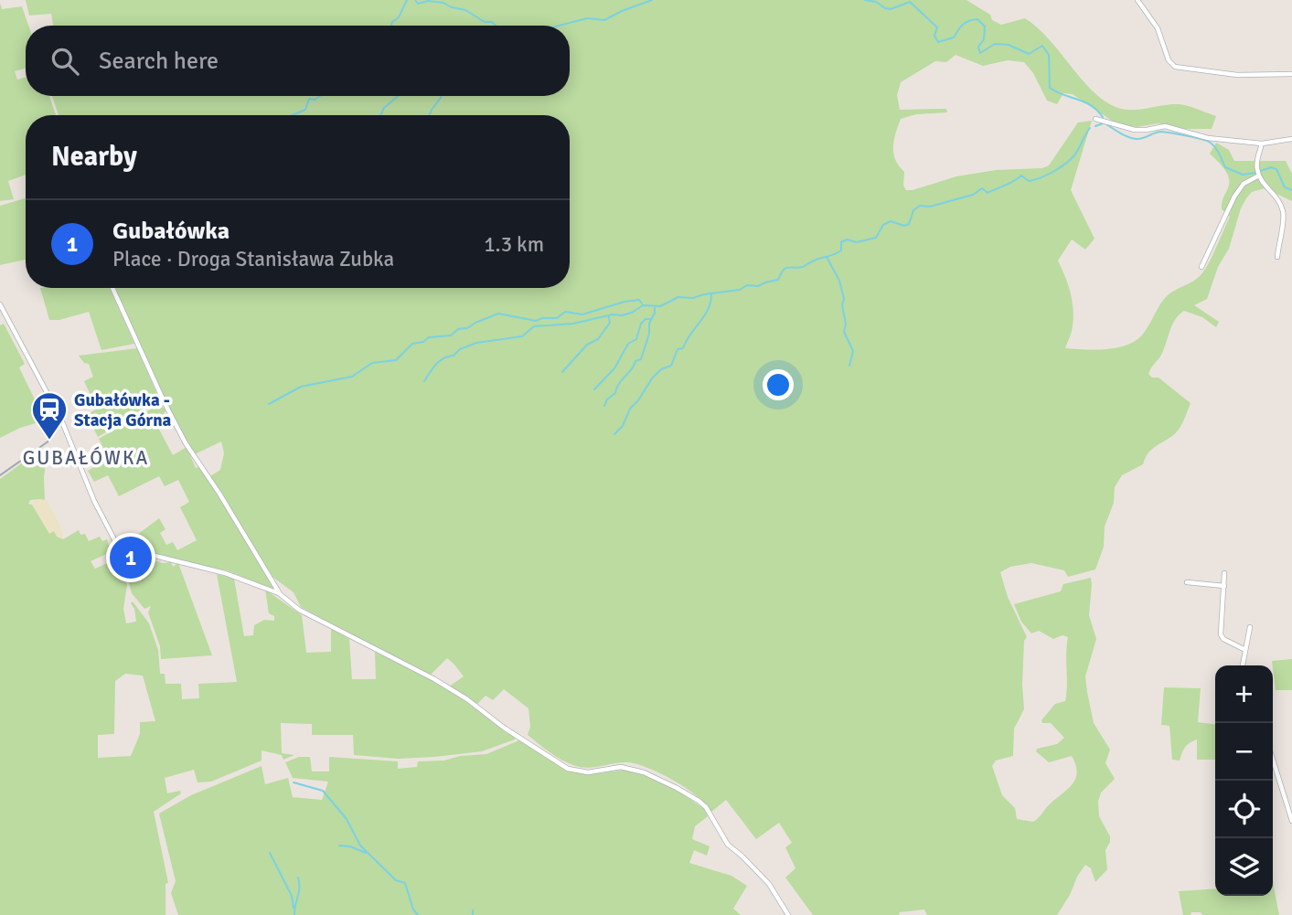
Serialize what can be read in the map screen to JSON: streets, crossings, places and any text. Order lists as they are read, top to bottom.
{
  "districts": ["GUBAŁÓWKA"],
  "places": {
    "station": ["Gubałówka - Stacja Górna"]
  },
  "page": {
    "search": "Search here",
    "heading": "Nearby",
    "list": [
      {
        "mark": "1",
        "name": "Gubałówka",
        "note": "Place · Droga Stanisława Zubka",
        "value": "1.3 km"
      }
    ],
    "pins": "1",
    "map_buttons": ["+", "−"]
  }
}
